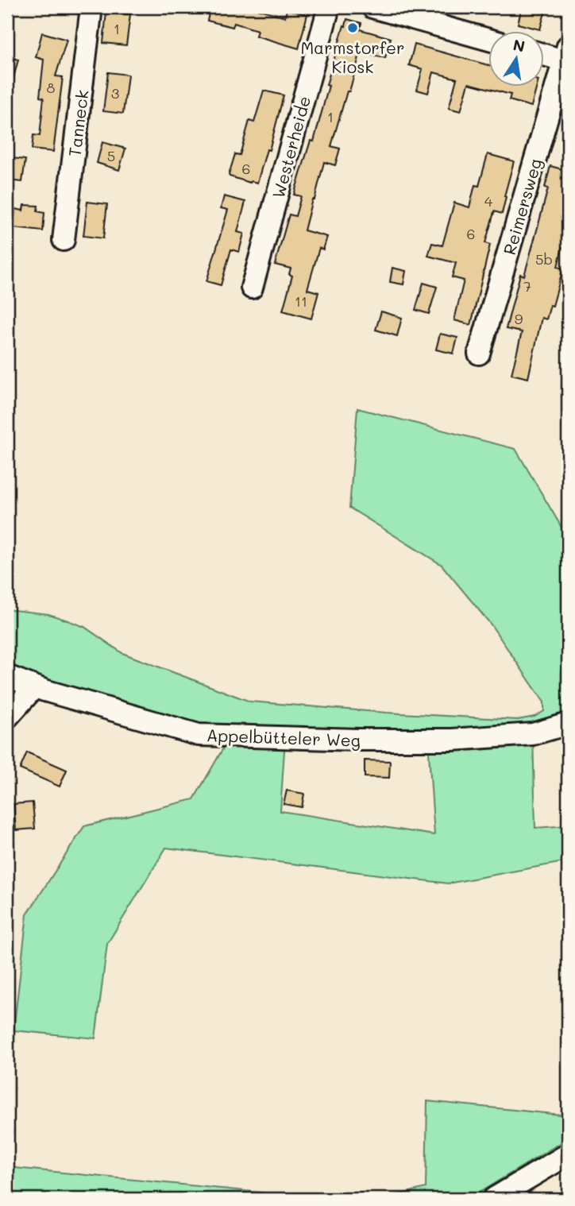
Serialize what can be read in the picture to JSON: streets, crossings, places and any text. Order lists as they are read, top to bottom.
{
  "streets": {
    "street": [
      "Tanneck",
      "Westerheide",
      "Reimersweg",
      "Appelbütteler Weg"
    ]
  },
  "places": ["Marmstorfer Kiosk"],
  "house_numbers": [
    "1",
    "8",
    "3",
    "1",
    "5",
    "6",
    "4",
    "6",
    "5b",
    "7",
    "11",
    "9"
  ],
  "north": "top"
}
